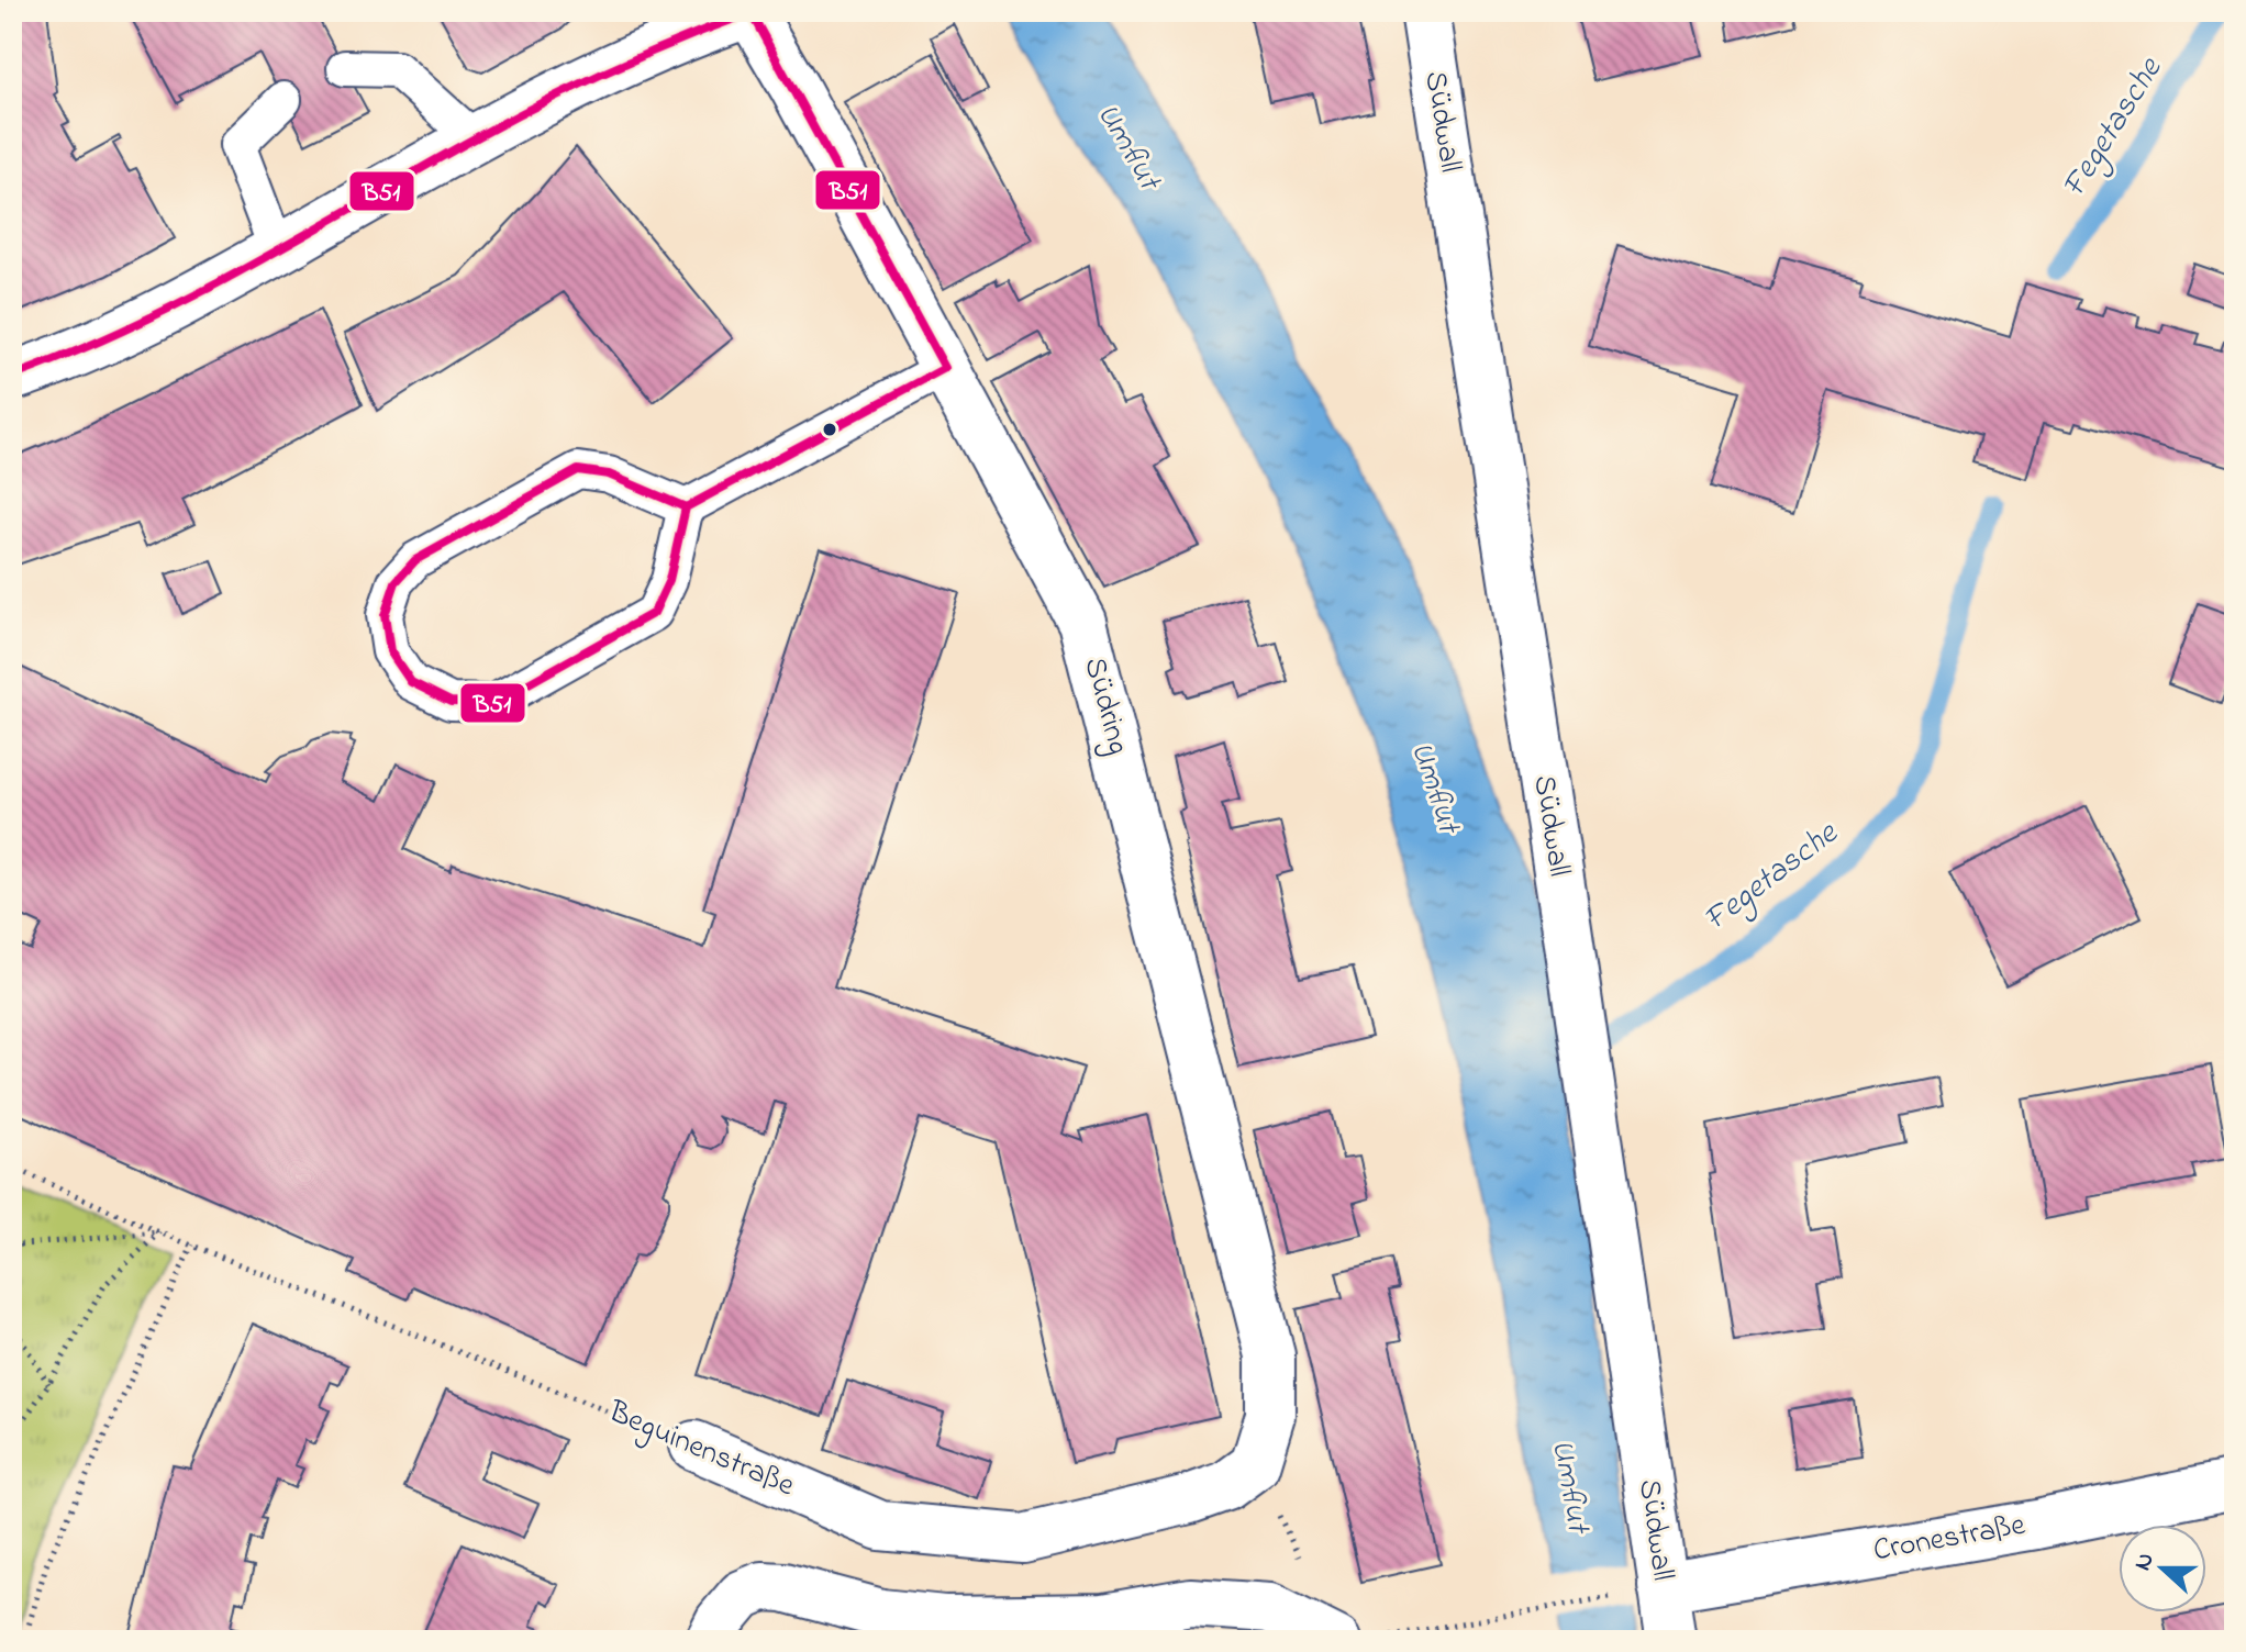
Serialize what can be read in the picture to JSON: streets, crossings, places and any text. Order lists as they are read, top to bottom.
{
  "streets": {
    "street": [
      "Südwall",
      "Südring",
      "Beguinenstraße",
      "Cronestraße"
    ]
  },
  "crossings": [
    ["Südwall", "Cronestraße"],
    ["Südring", "Beguinenstraße"]
  ],
  "water": ["Fegetasche", "Umflut"],
  "lines": ["transit line B51"],
  "north": "left"
}
